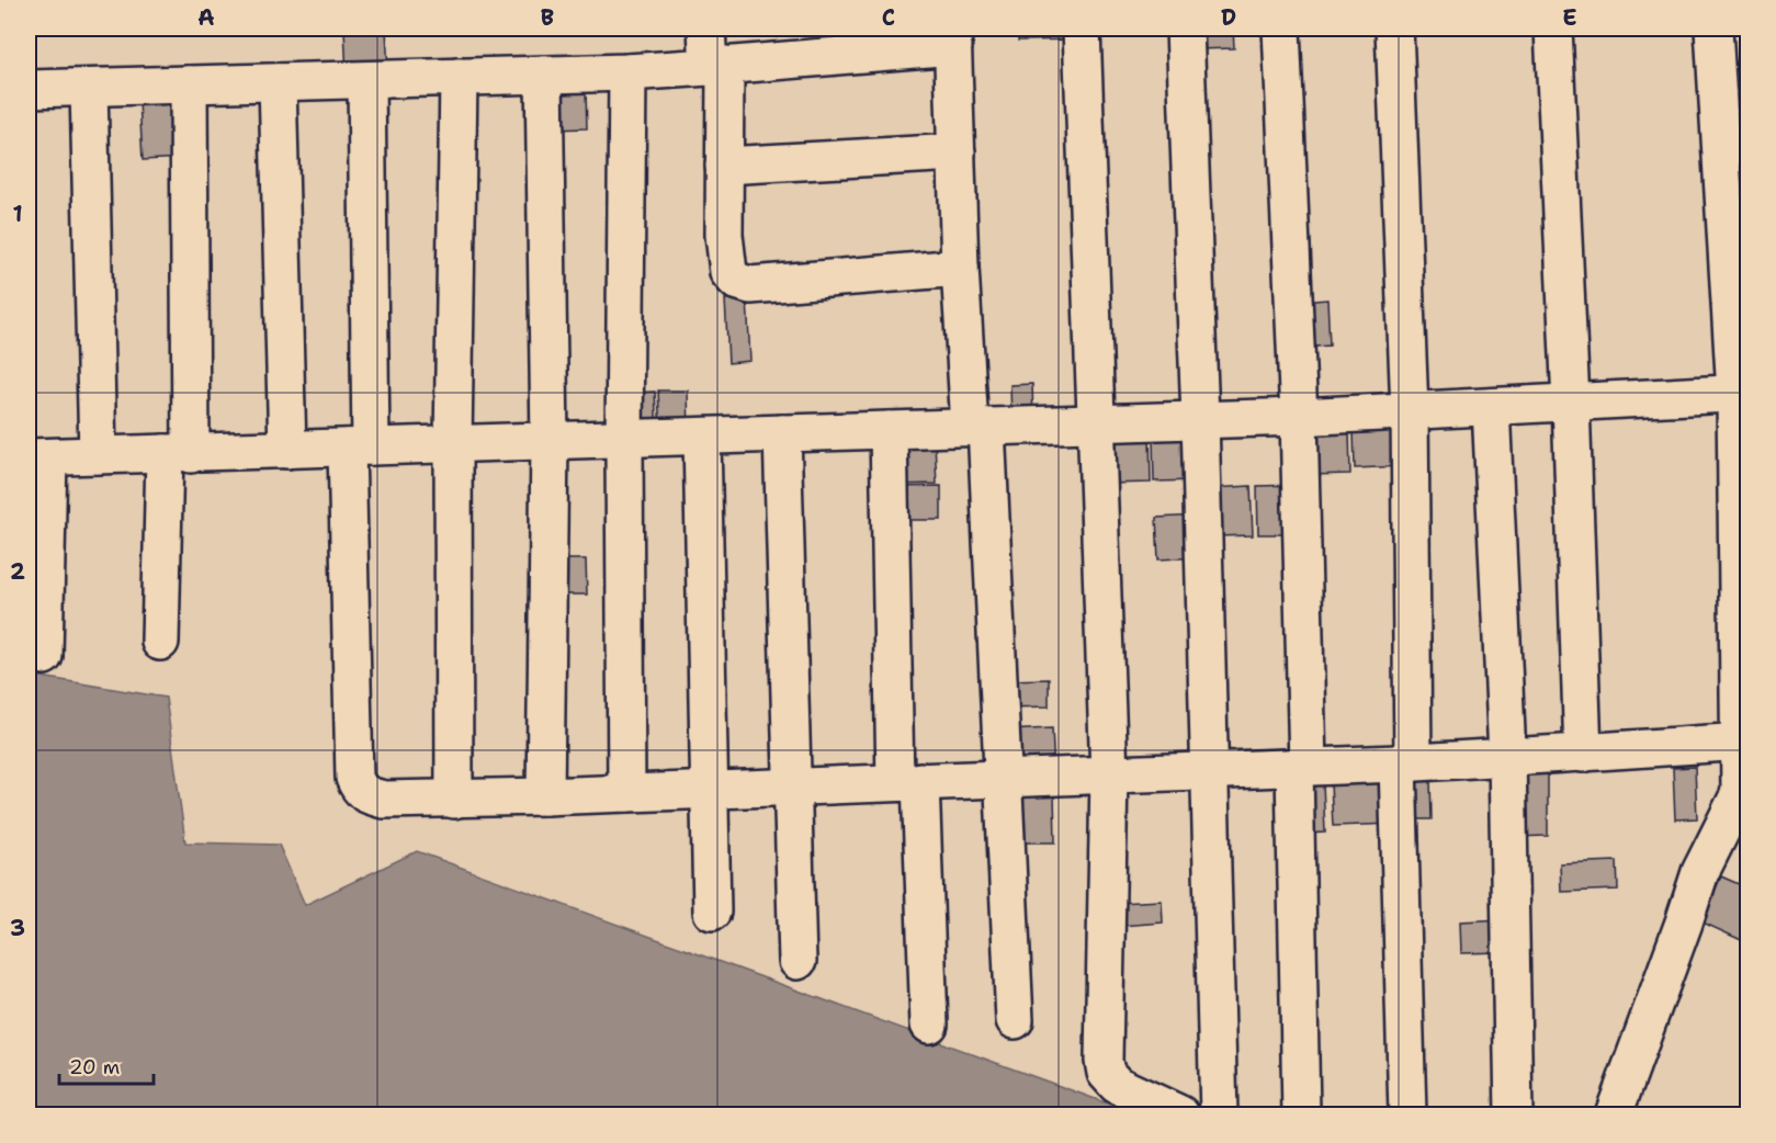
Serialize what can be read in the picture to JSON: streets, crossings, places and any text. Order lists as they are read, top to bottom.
{
  "scale_bar": "20 m",
  "grid": {
    "columns": [
      "A",
      "B",
      "C",
      "D",
      "E"
    ],
    "rows": ["1", "2", "3"]
  }
}
